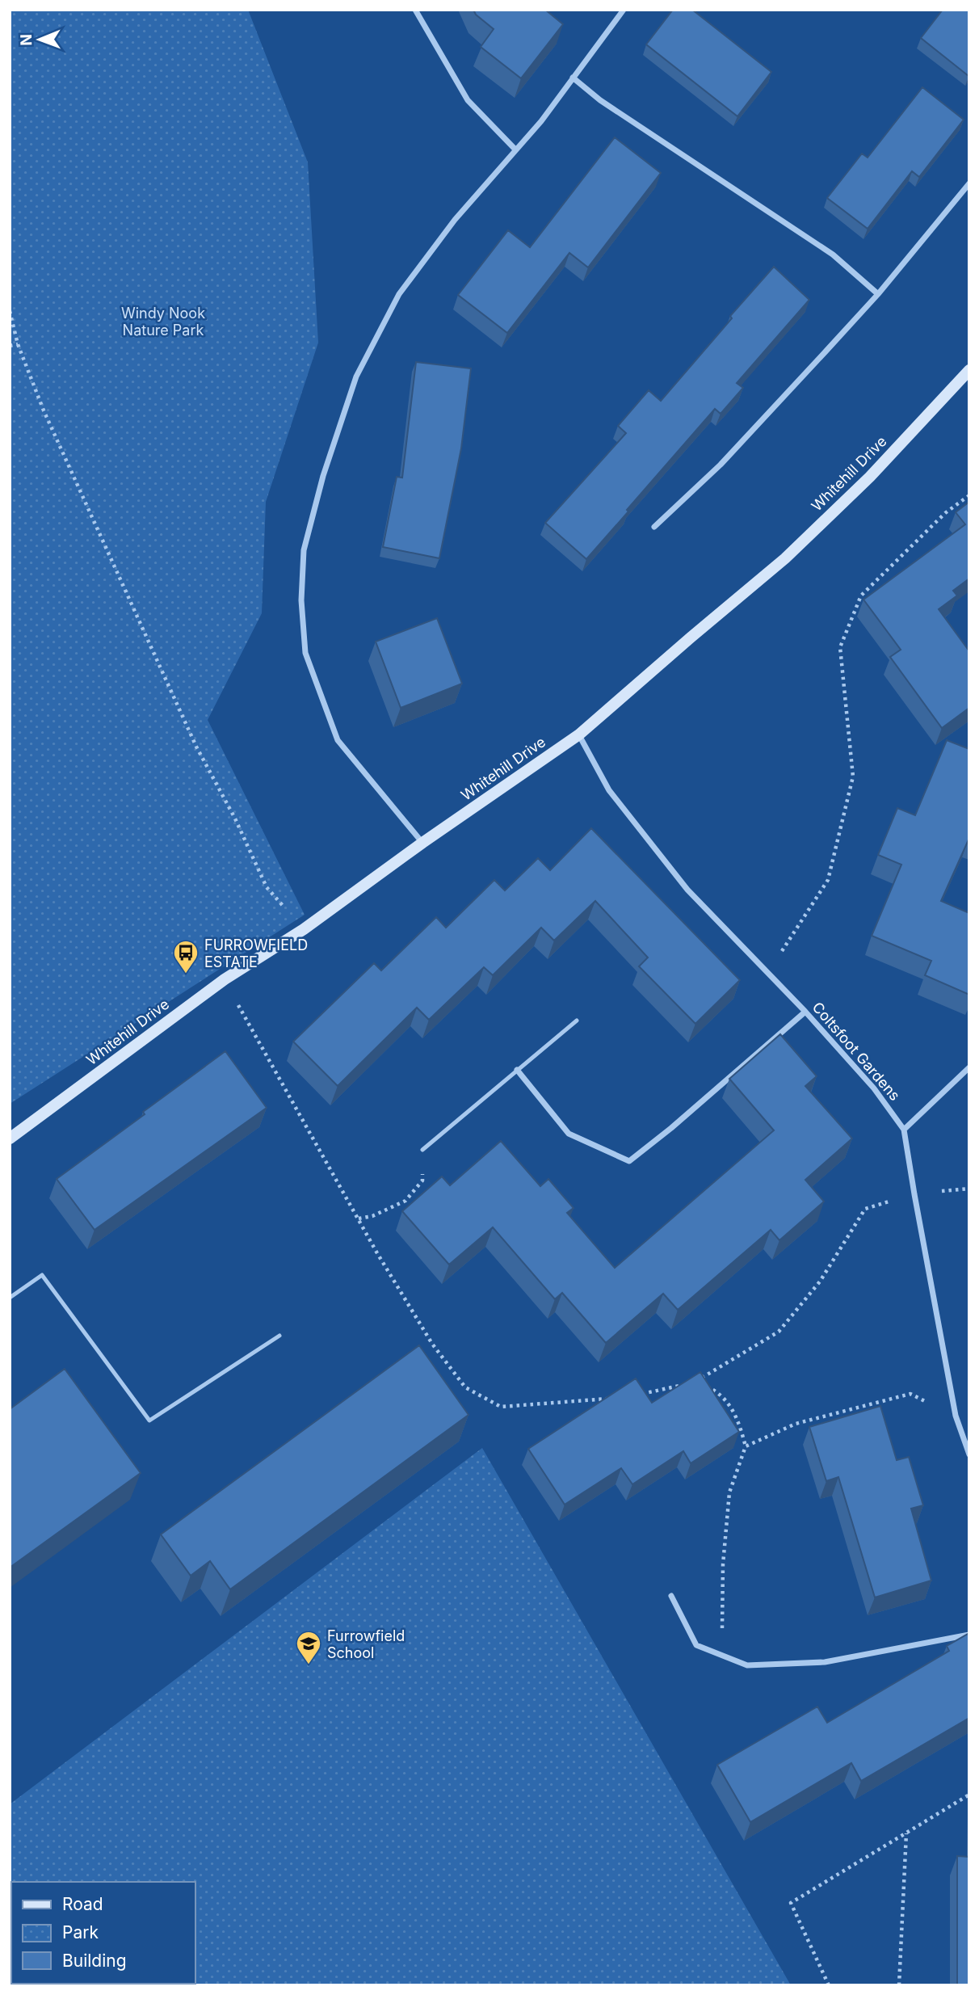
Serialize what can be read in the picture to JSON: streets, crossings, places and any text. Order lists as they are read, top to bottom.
{
  "streets": {
    "street": ["Whitehill Drive", "Coltsfoot Gardens"]
  },
  "crossings": [
    ["Whitehill Drive", "Coltsfoot Gardens"]
  ],
  "parks": ["Windy Nook Nature Park"],
  "places": {
    "bus stop": ["FURROWFIELD ESTATE"],
    "school or university": ["Furrowfield School"]
  },
  "legend": ["Road", "Park", "Building"],
  "north": "left"
}
